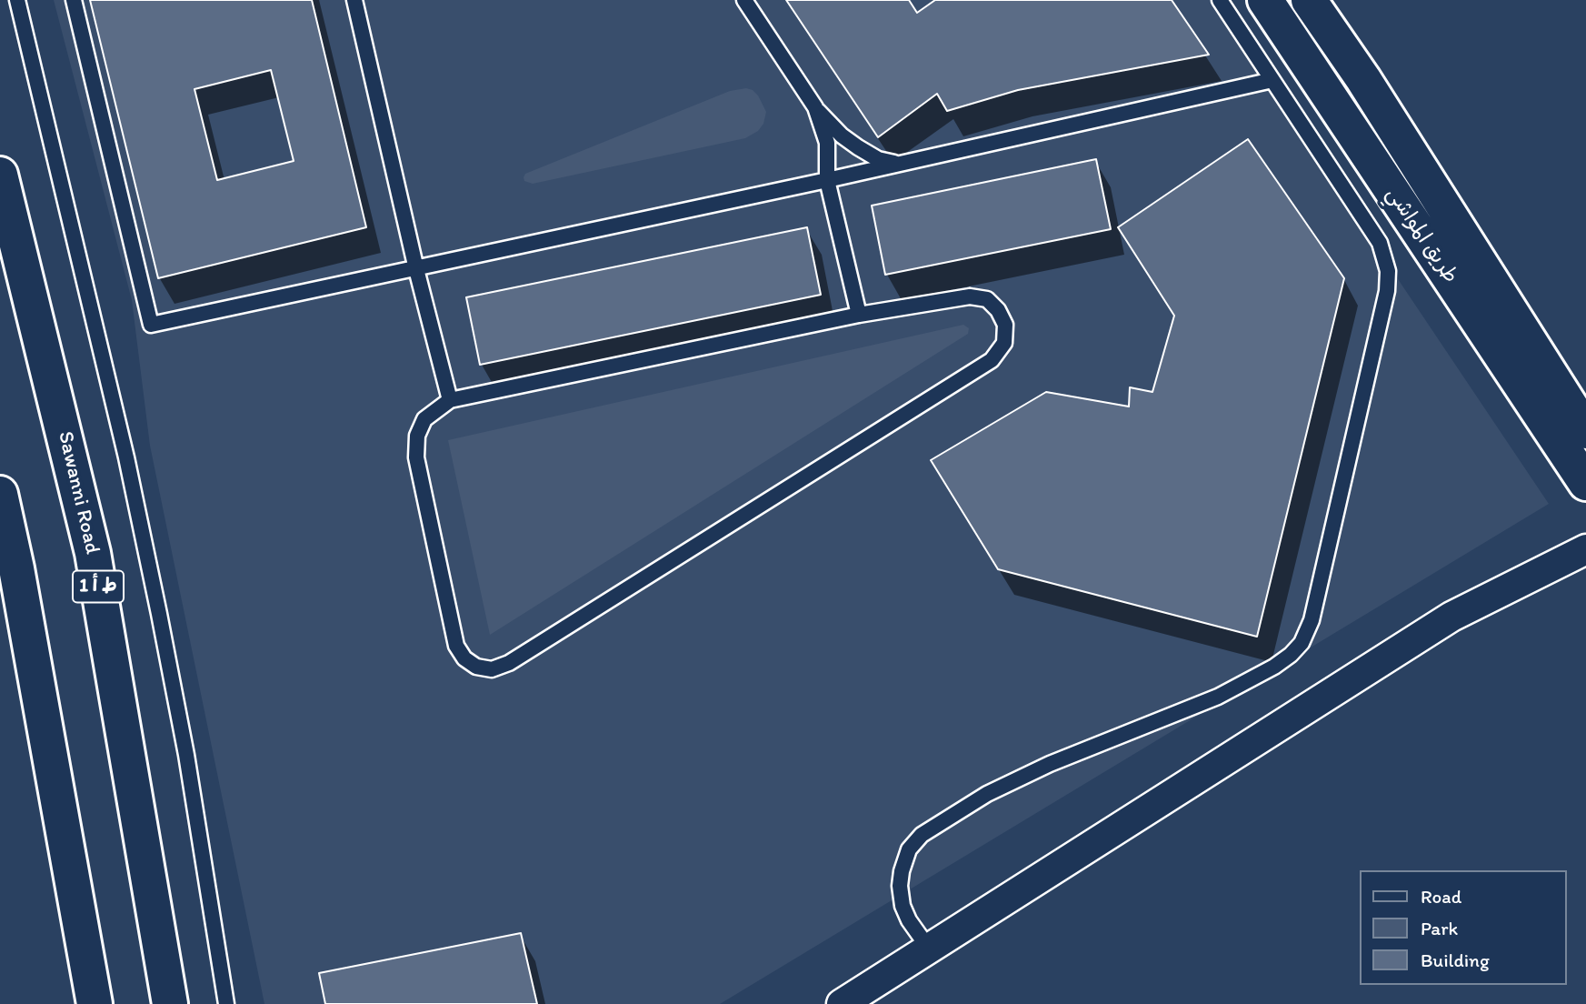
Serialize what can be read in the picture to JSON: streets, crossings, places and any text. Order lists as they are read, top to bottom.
{
  "streets": {
    "main road": ["طريق المواشي", "Sawanni Road", "ط أ 1"]
  },
  "legend": ["Road", "Park", "Building"]
}
